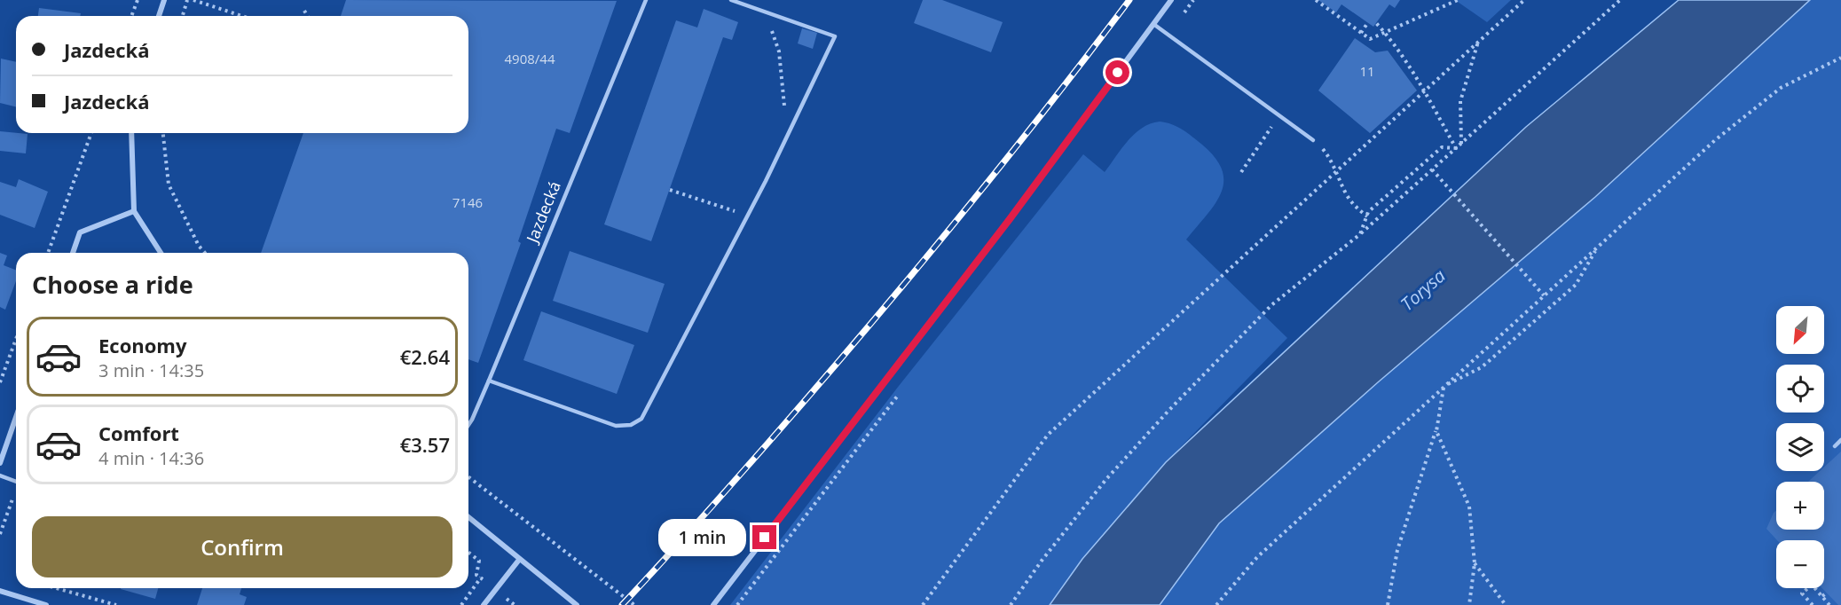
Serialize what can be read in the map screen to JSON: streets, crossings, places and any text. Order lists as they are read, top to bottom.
{
  "streets": {
    "lane": ["Jazdecká"]
  },
  "water": ["Torysa"],
  "house_numbers": ["4908/44", "11", "7146"],
  "north": "bottom left",
  "page": {
    "banner": ["Jazdecká", "Jazdecká"],
    "heading": "Choose a ride",
    "map_buttons": ["+", "−"],
    "list": [
      {
        "name": "Economy",
        "note": "3 min · 14:35",
        "value": "€2.64"
      },
      {
        "name": "Comfort",
        "note": "4 min · 14:36",
        "value": "€3.57"
      }
    ],
    "buttons": "Confirm",
    "bubble": "1 min"
  }
}
